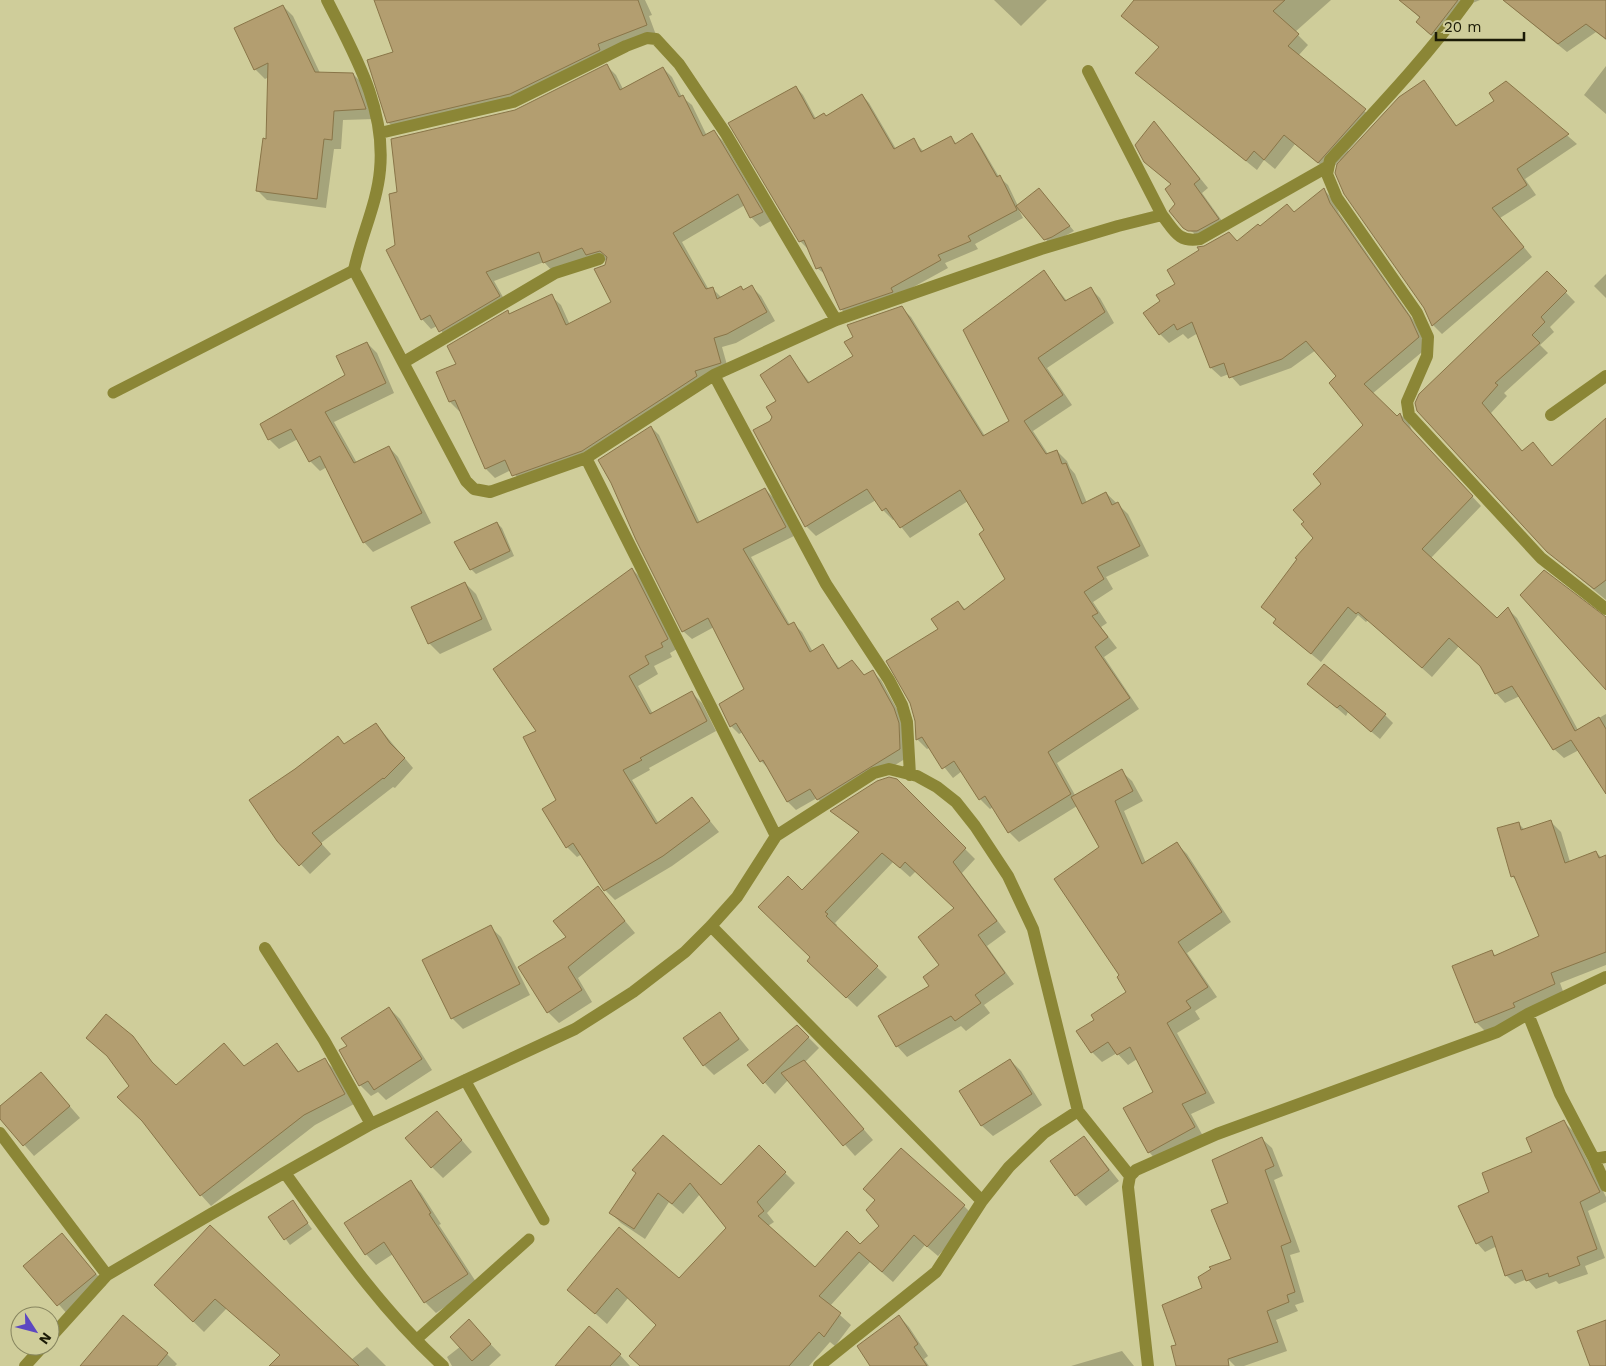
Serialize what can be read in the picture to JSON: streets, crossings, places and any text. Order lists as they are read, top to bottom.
{
  "scale_bar": "20 m",
  "north": "bottom right"
}
